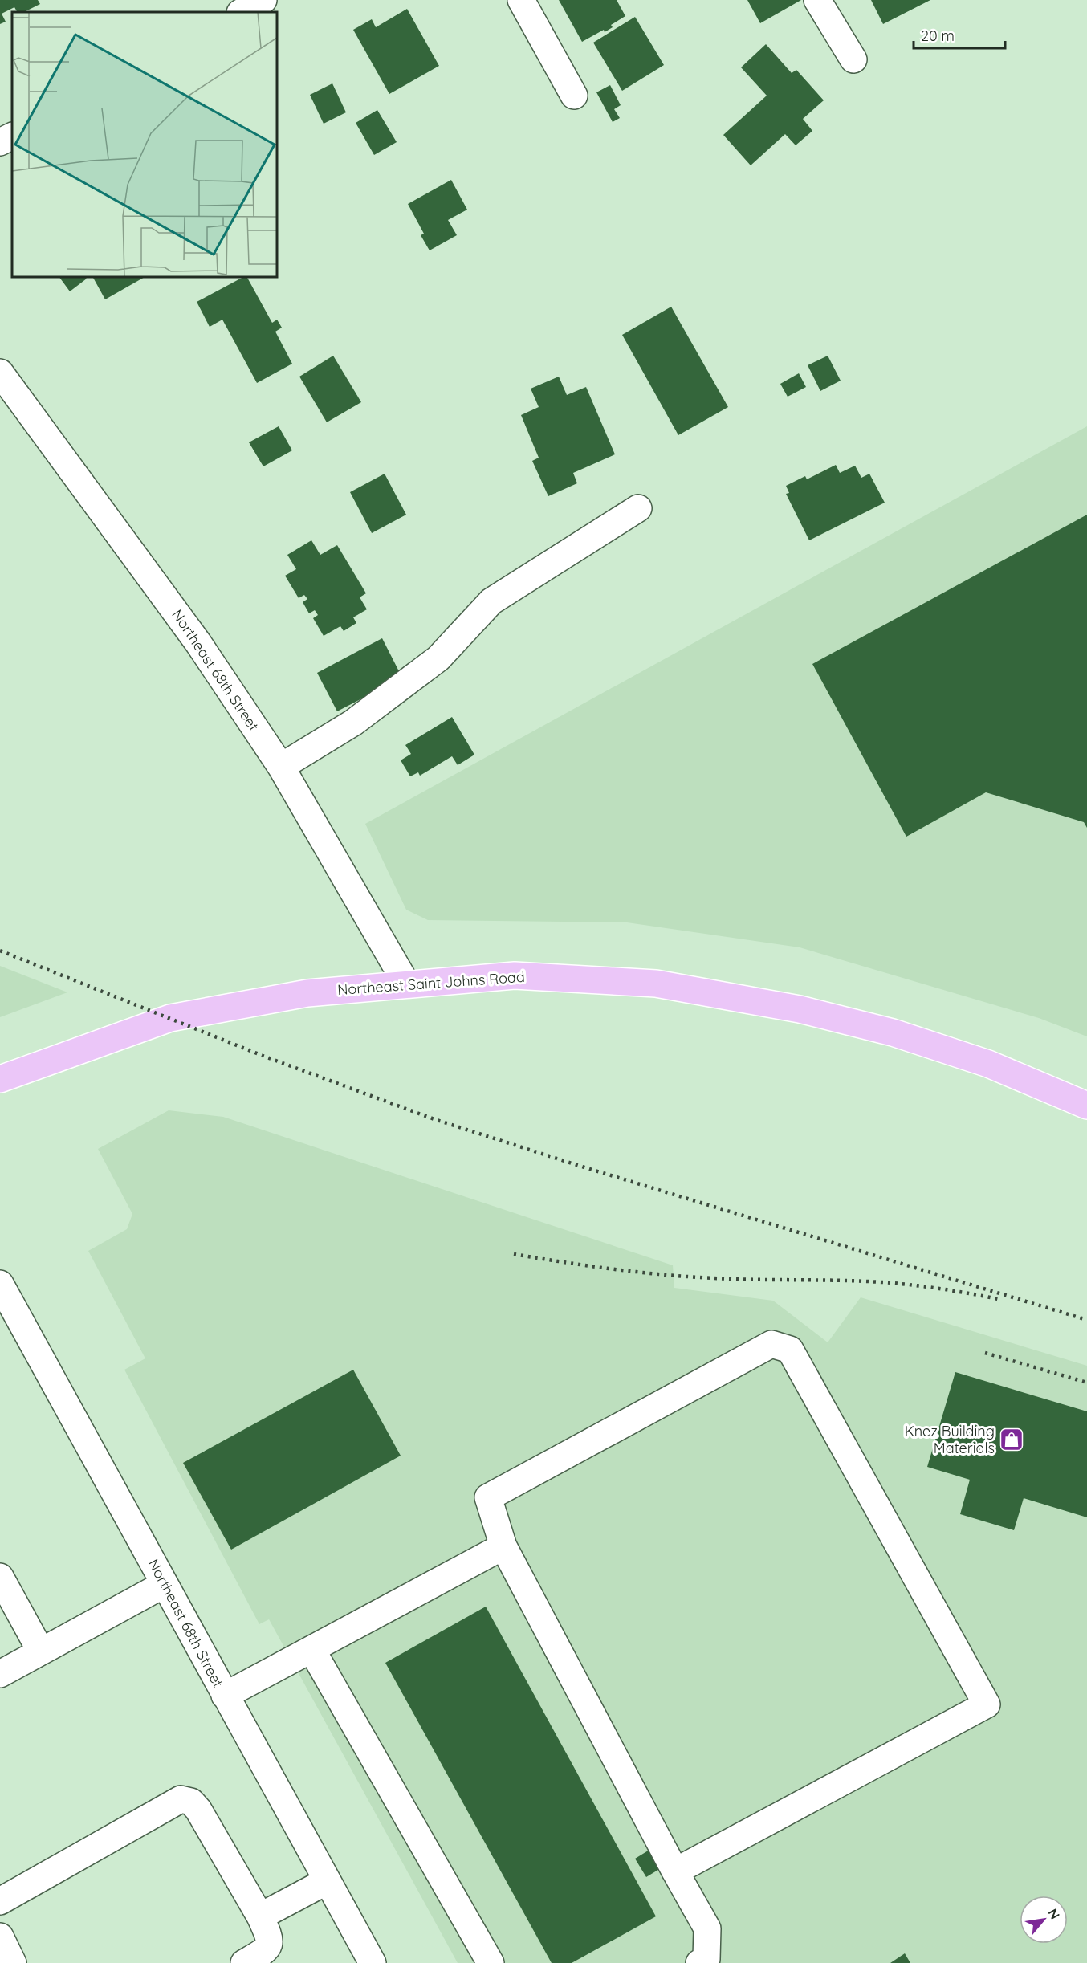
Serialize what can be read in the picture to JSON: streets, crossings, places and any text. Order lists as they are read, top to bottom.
{
  "streets": {
    "main road": ["Northeast Saint Johns Road"],
    "street": ["Northeast 68th Street"]
  },
  "crossings": [
    ["Northeast 68th Street", "Northeast Saint Johns Road"]
  ],
  "places": {
    "shop": ["Knez Building Materials"]
  },
  "scale_bar": "20 m",
  "north": "top right"
}
